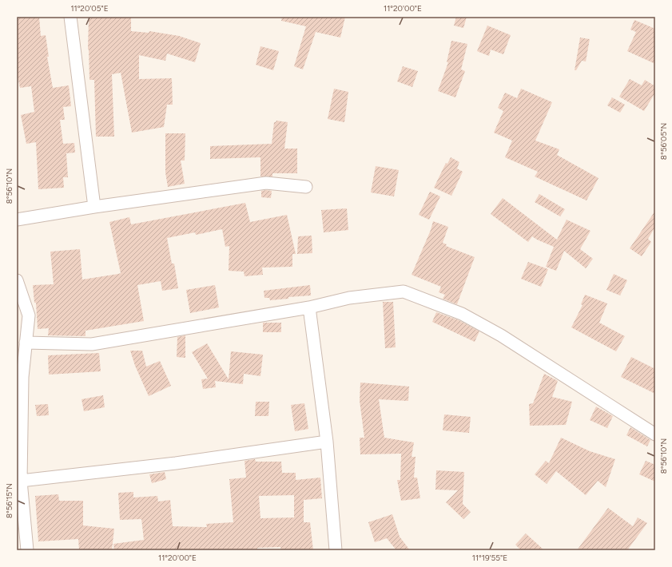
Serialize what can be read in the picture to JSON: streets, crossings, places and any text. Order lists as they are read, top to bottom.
{
  "coordinates": [
    "11°20'05\"E",
    "11°20'00\"E",
    "8°56'05\"N",
    "8°56'10\"N",
    "8°56'15\"N",
    "11°19'55\"E"
  ]
}
